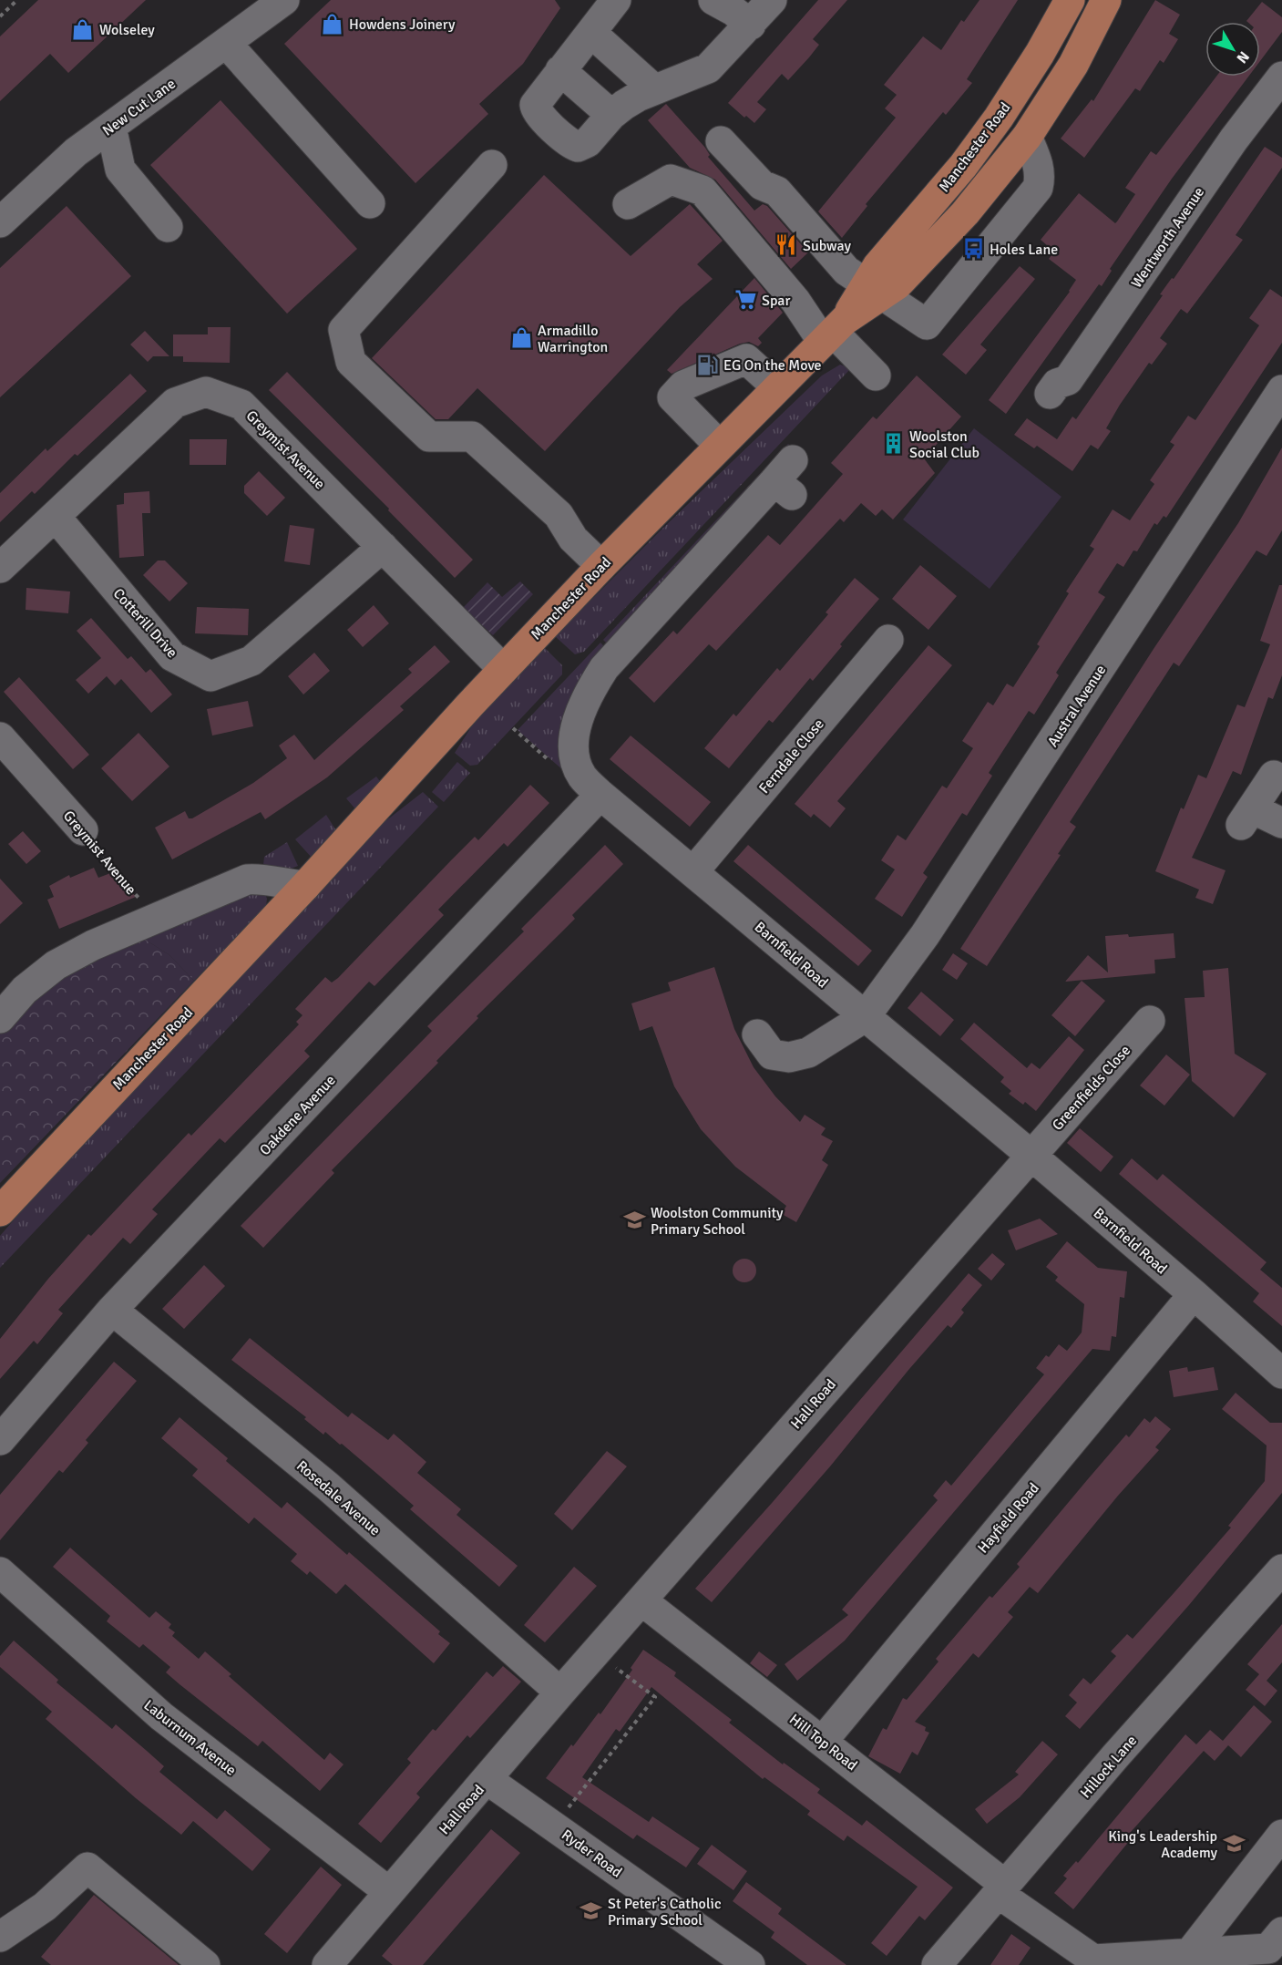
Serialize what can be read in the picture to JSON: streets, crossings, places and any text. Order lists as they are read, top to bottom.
{
  "streets": {
    "main road": ["Manchester Road"],
    "street": [
      "New Cut Lane",
      "Wentworth Avenue",
      "Greymist Avenue",
      "Cotterill Drive",
      "Austral Avenue",
      "Ferndale Close",
      "Barnfield Road",
      "Greenfields Close",
      "Oakdene Avenue",
      "Hall Road",
      "Rosedale Avenue",
      "Hayfield Road",
      "Laburnum Avenue",
      "Hill Top Road",
      "Hillock Lane",
      "Ryder Road"
    ]
  },
  "crossings": [
    ["Manchester Road", "Greymist Avenue"],
    ["Greymist Avenue", "Cotterill Drive"],
    ["Austral Avenue", "Barnfield Road"],
    ["Ferndale Close", "Barnfield Road"],
    ["Barnfield Road", "Greenfields Close"],
    ["Barnfield Road", "Oakdene Avenue"],
    ["Barnfield Road", "Hall Road"],
    ["Barnfield Road", "Hayfield Road"],
    ["Greenfields Close", "Hall Road"],
    ["Oakdene Avenue", "Rosedale Avenue"],
    ["Hall Road", "Rosedale Avenue"],
    ["Hall Road", "Laburnum Avenue"],
    ["Hall Road", "Hill Top Road"],
    ["Hall Road", "Ryder Road"],
    ["Hayfield Road", "Hill Top Road"],
    ["Hill Top Road", "Hillock Lane"]
  ],
  "places": {
    "shop": ["Howdens Joinery", "Wolseley", "Armadillo Warrington"],
    "restaurant": ["Subway"],
    "bus stop": ["Holes Lane"],
    "supermarket": ["Spar"],
    "fuel station": ["EG On the Move"],
    "building": ["Woolston Social Club"],
    "school or university": ["Woolston Community Primary School", "King's Leadership Academy", "St Peter's Catholic Primary School"]
  },
  "north": "bottom right"
}
